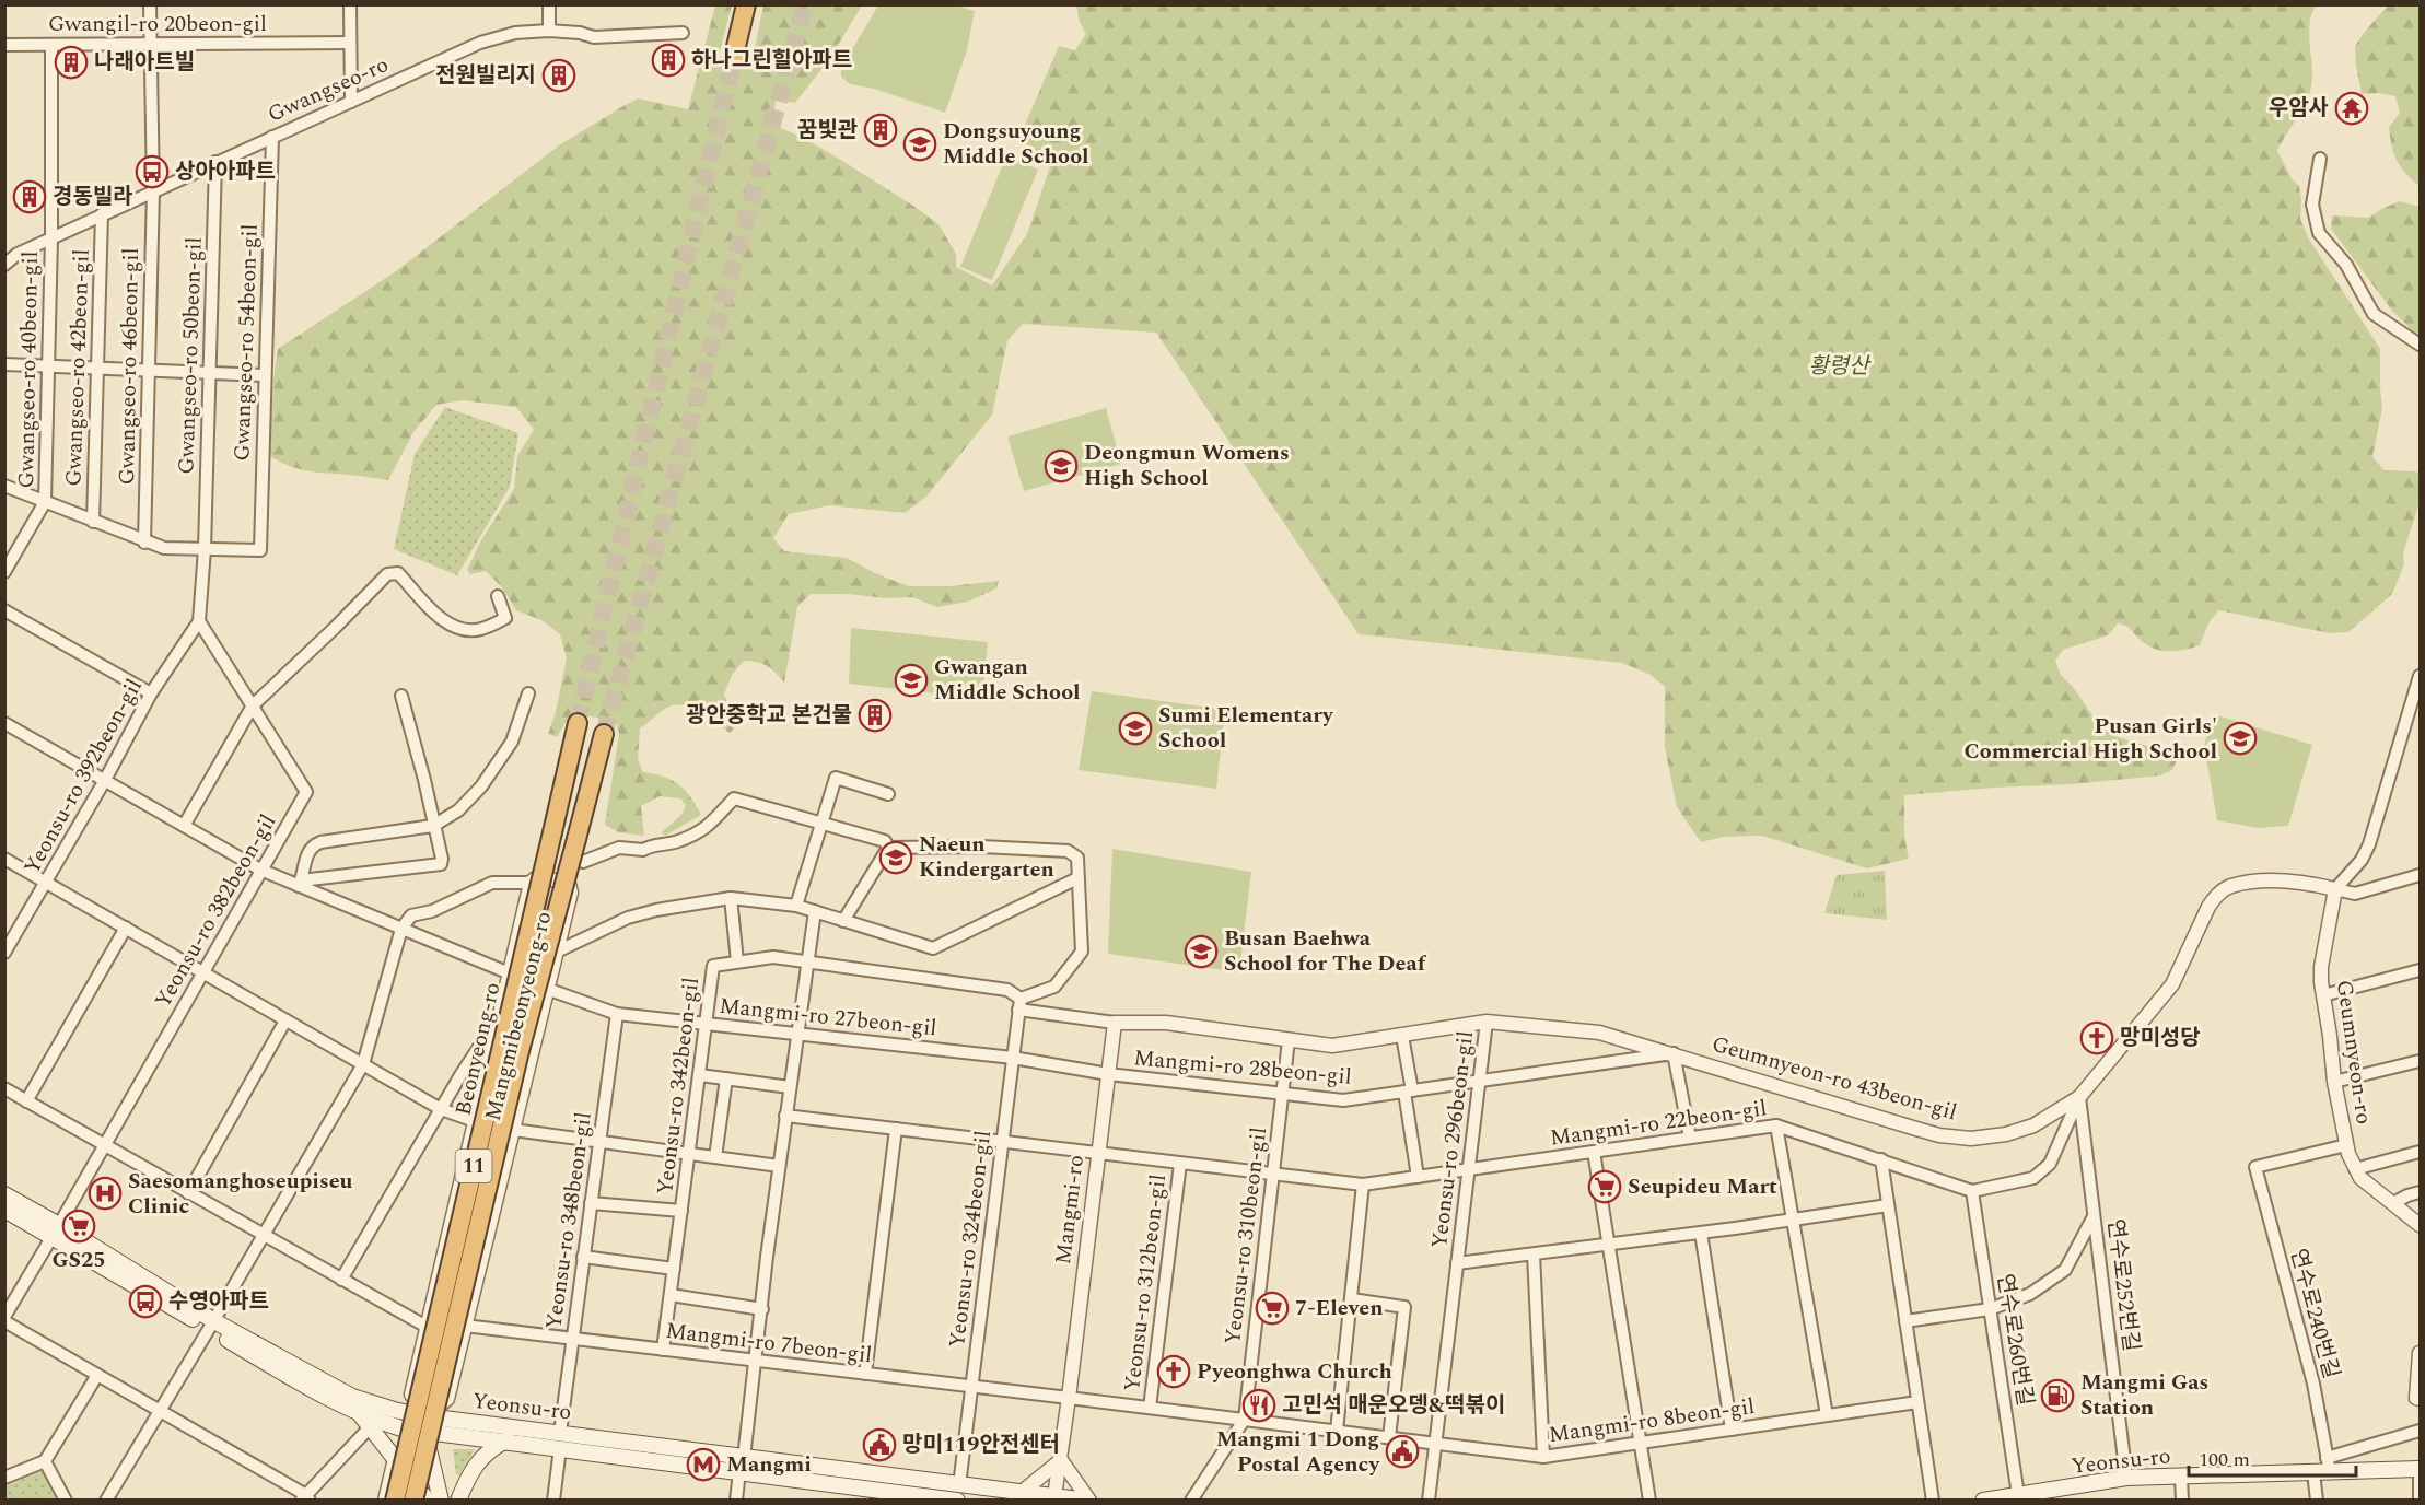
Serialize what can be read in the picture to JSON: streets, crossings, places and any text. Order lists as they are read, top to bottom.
{
  "streets": {
    "highway": ["Beonyeong-ro", "11"],
    "main road": ["Yeonsu-ro"],
    "street": [
      "Gwangil-ro 20beon-gil",
      "Gwangseo-ro",
      "Gwangseo-ro 54beon-gil",
      "Gwangseo-ro 50beon-gil",
      "Gwangseo-ro 46beon-gil",
      "Gwangseo-ro 42beon-gil",
      "Gwangseo-ro 40beon-gil",
      "Yeonsu-ro 392beon-gil",
      "Yeonsu-ro 382beon-gil",
      "Mangmibeonyeong-ro",
      "Mangmi-ro 27beon-gil",
      "Geumnyeon-ro",
      "Mangmi-ro 28beon-gil",
      "Geumnyeon-ro 43beon-gil",
      "Yeonsu-ro 342beon-gil",
      "Mangmi-ro 22beon-gil",
      "Yeonsu-ro 296beon-gil",
      "Mangmi-ro",
      "Yeonsu-ro 348beon-gil",
      "Yeonsu-ro 310beon-gil",
      "Yeonsu-ro 324beon-gil",
      "Yeonsu-ro 312beon-gil",
      "연수로252번길",
      "연수로240번길",
      "연수로260번길",
      "Mangmi-ro 7beon-gil",
      "Mangmi-ro 8beon-gil"
    ]
  },
  "crossings": [
    ["Gwangil-ro 20beon-gil", "Gwangseo-ro 46beon-gil"],
    ["Gwangil-ro 20beon-gil", "Gwangseo-ro 40beon-gil"],
    ["Gwangseo-ro", "Gwangseo-ro 54beon-gil"],
    ["Gwangseo-ro", "Gwangseo-ro 50beon-gil"],
    ["Gwangseo-ro", "Gwangseo-ro 46beon-gil"],
    ["Gwangseo-ro", "Gwangseo-ro 42beon-gil"],
    ["Gwangseo-ro", "Gwangseo-ro 40beon-gil"],
    ["Gwangseo-ro 54beon-gil", "Gwangseo-ro 50beon-gil"],
    ["Gwangseo-ro 50beon-gil", "Yeonsu-ro 392beon-gil"],
    ["Gwangseo-ro 50beon-gil", "Yeonsu-ro 382beon-gil"],
    ["Yeonsu-ro 392beon-gil", "Yeonsu-ro 382beon-gil"],
    ["Yeonsu-ro 382beon-gil", "Yeonsu-ro"],
    ["Mangmibeonyeong-ro", "Mangmi-ro 27beon-gil"],
    ["Mangmibeonyeong-ro", "Mangmi-ro 7beon-gil"],
    ["Mangmibeonyeong-ro", "Yeonsu-ro"],
    ["Mangmi-ro 27beon-gil", "Mangmi-ro 28beon-gil"],
    ["Mangmi-ro 27beon-gil", "Yeonsu-ro 342beon-gil"],
    ["Mangmi-ro 27beon-gil", "Mangmi-ro"],
    ["Mangmi-ro 27beon-gil", "Yeonsu-ro 348beon-gil"],
    ["Mangmi-ro 27beon-gil", "Yeonsu-ro 324beon-gil"],
    ["Geumnyeon-ro", "Geumnyeon-ro 43beon-gil"],
    ["Geumnyeon-ro", "연수로240번길"],
    ["Mangmi-ro 28beon-gil", "Geumnyeon-ro 43beon-gil"],
    ["Mangmi-ro 28beon-gil", "Yeonsu-ro 296beon-gil"],
    ["Mangmi-ro 28beon-gil", "Mangmi-ro"],
    ["Mangmi-ro 28beon-gil", "Yeonsu-ro 310beon-gil"],
    ["Geumnyeon-ro 43beon-gil", "Yeonsu-ro 296beon-gil"],
    ["Geumnyeon-ro 43beon-gil", "Mangmi-ro"],
    ["Geumnyeon-ro 43beon-gil", "Yeonsu-ro 310beon-gil"],
    ["Geumnyeon-ro 43beon-gil", "연수로252번길"],
    ["Yeonsu-ro 342beon-gil", "Yeonsu-ro 348beon-gil"],
    ["Yeonsu-ro 342beon-gil", "Mangmi-ro 7beon-gil"],
    ["Mangmi-ro 22beon-gil", "Yeonsu-ro 296beon-gil"],
    ["Mangmi-ro 22beon-gil", "Mangmi-ro"],
    ["Mangmi-ro 22beon-gil", "Yeonsu-ro 310beon-gil"],
    ["Mangmi-ro 22beon-gil", "Yeonsu-ro 324beon-gil"],
    ["Mangmi-ro 22beon-gil", "Yeonsu-ro 312beon-gil"],
    ["Mangmi-ro 22beon-gil", "연수로260번길"],
    ["Yeonsu-ro 296beon-gil", "Mangmi-ro 8beon-gil"],
    ["Mangmi-ro", "Mangmi-ro 7beon-gil"],
    ["Mangmi-ro", "Yeonsu-ro"],
    ["Mangmi-ro", "Mangmi-ro 8beon-gil"],
    ["Yeonsu-ro 348beon-gil", "Mangmi-ro 7beon-gil"],
    ["Yeonsu-ro 348beon-gil", "Yeonsu-ro"],
    ["Yeonsu-ro 310beon-gil", "Mangmi-ro 8beon-gil"],
    ["Yeonsu-ro 324beon-gil", "Mangmi-ro 7beon-gil"],
    ["Yeonsu-ro 324beon-gil", "Yeonsu-ro"],
    ["Yeonsu-ro 312beon-gil", "Mangmi-ro 8beon-gil"],
    ["연수로252번길", "Yeonsu-ro"],
    ["연수로240번길", "Yeonsu-ro"],
    ["연수로260번길", "Yeonsu-ro"],
    ["Mangmi-ro 7beon-gil", "Mangmi-ro 8beon-gil"]
  ],
  "parks": ["황령산"],
  "places": {
    "building": [
      "하나그린힐아파트",
      "나래아트빌",
      "전원빌리지",
      "꿈빛관",
      "경동빌라",
      "광안중학교 본건물"
    ],
    "temple": ["우암사"],
    "school or university": [
      "Dongsuyoung Middle School",
      "Deongmun Womens High School",
      "Gwangan Middle School",
      "Sumi Elementary School",
      "Pusan Girls' Commercial High School",
      "Naeun Kindergarten",
      "Busan Baehwa School for The Deaf"
    ],
    "bus stop": ["상아아파트", "수영아파트"],
    "church": ["망미성당", "Pyeonghwa Church"],
    "supermarket": ["Seupideu Mart", "GS25", "7-Eleven"],
    "hospital": ["Saesomanghoseupiseu Clinic"],
    "fuel station": ["Mangmi Gas Station"],
    "restaurant": ["고민석 매운오뎅&떡볶이"],
    "public building": ["망미119안전센터", "Mangmi 1 Dong Postal Agency"],
    "metro station": ["Mangmi"]
  },
  "scale_bar": "100 m"
}
